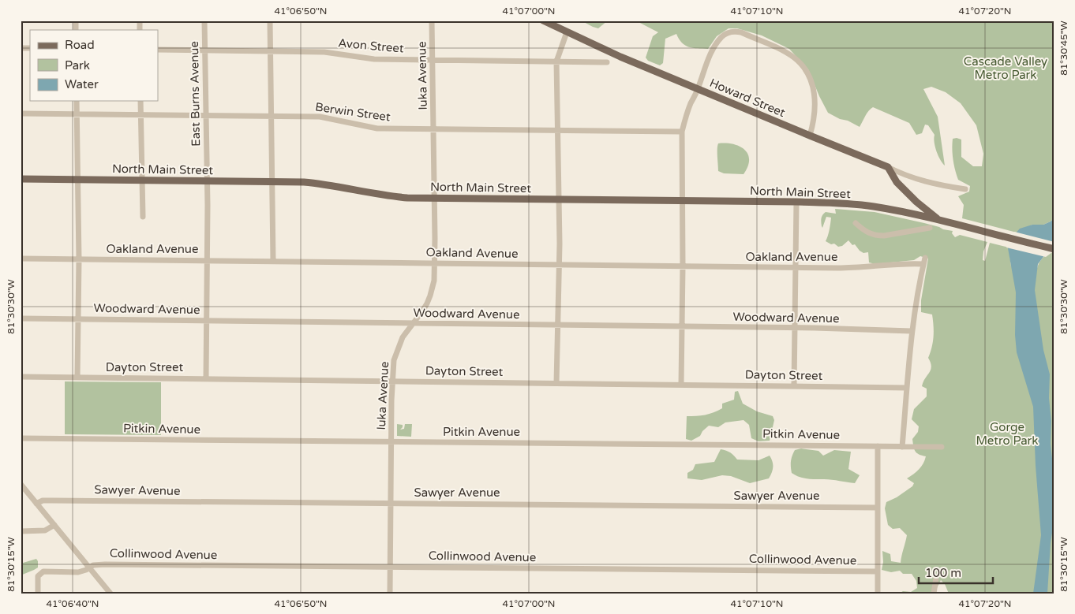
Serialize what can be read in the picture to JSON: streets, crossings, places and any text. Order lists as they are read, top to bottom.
{
  "streets": {
    "main road": ["Howard Street", "North Main Street"],
    "street": [
      "Avon Street",
      "Iuka Avenue",
      "East Burns Avenue",
      "Berwin Street",
      "Oakland Avenue",
      "Woodward Avenue",
      "Dayton Street",
      "Pitkin Avenue",
      "Sawyer Avenue",
      "Collinwood Avenue"
    ]
  },
  "crossings": [
    ["Avon Street", "Iuka Avenue"],
    ["Avon Street", "East Burns Avenue"],
    ["Iuka Avenue", "Berwin Street"],
    ["Iuka Avenue", "North Main Street"],
    ["Iuka Avenue", "Oakland Avenue"],
    ["Iuka Avenue", "Woodward Avenue"],
    ["Iuka Avenue", "Dayton Street"],
    ["Iuka Avenue", "Pitkin Avenue"],
    ["Iuka Avenue", "Sawyer Avenue"],
    ["Iuka Avenue", "Collinwood Avenue"],
    ["East Burns Avenue", "Berwin Street"],
    ["East Burns Avenue", "North Main Street"],
    ["East Burns Avenue", "Oakland Avenue"],
    ["East Burns Avenue", "Woodward Avenue"],
    ["East Burns Avenue", "Dayton Street"]
  ],
  "parks": ["Cascade Valley Metro Park", "Gorge Metro Park"],
  "legend": ["Road", "Park", "Water"],
  "scale_bar": "100 m",
  "coordinates": [
    "41°06'50\"N",
    "41°07'00\"N",
    "41°07'10\"N",
    "41°07'20\"N",
    "81°30'45\"W",
    "81°30'30\"W",
    "81°30'15\"W",
    "41°06'40\"N"
  ]
}
